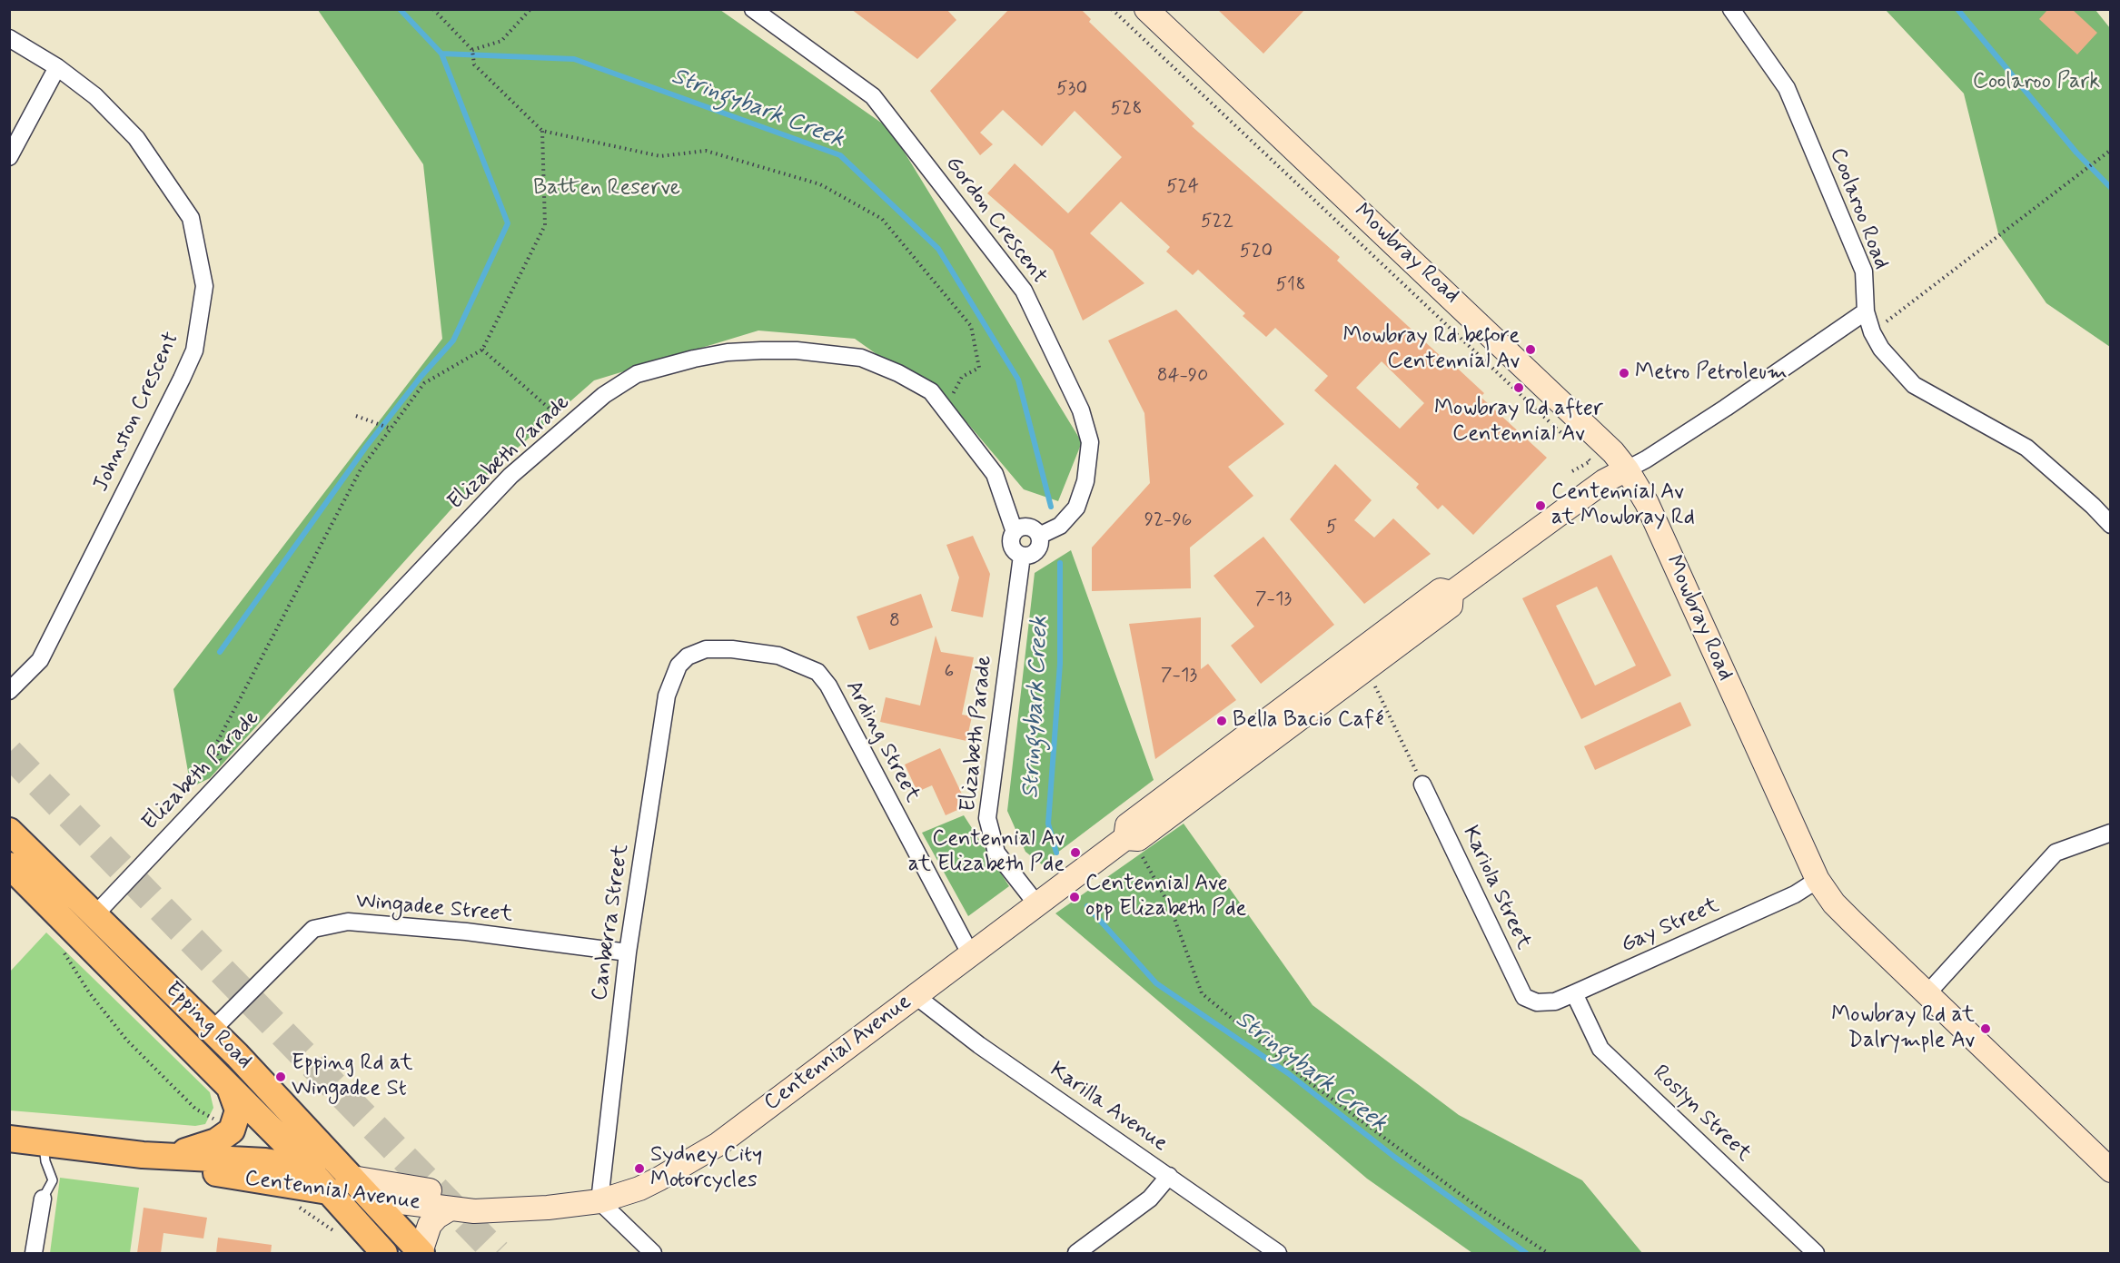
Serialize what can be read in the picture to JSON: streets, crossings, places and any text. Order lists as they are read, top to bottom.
{
  "streets": {
    "main road": ["Mowbray Road", "Epping Road", "Centennial Avenue"],
    "street": [
      "Coolaroo Road",
      "Gordon Crescent",
      "Johnston Crescent",
      "Elizabeth Parade",
      "Arding Street",
      "Kariola Street",
      "Wingadee Street",
      "Canberra Street",
      "Gay Street",
      "Karilla Avenue",
      "Roslyn Street"
    ]
  },
  "crossings": [
    ["Gordon Crescent", "Elizabeth Parade"],
    ["Mowbray Road", "Gay Street"],
    ["Mowbray Road", "Centennial Avenue"],
    ["Elizabeth Parade", "Epping Road"],
    ["Elizabeth Parade", "Centennial Avenue"],
    ["Arding Street", "Canberra Street"],
    ["Arding Street", "Centennial Avenue"],
    ["Kariola Street", "Gay Street"],
    ["Wingadee Street", "Canberra Street"],
    ["Wingadee Street", "Epping Road"],
    ["Canberra Street", "Centennial Avenue"],
    ["Gay Street", "Roslyn Street"],
    ["Epping Road", "Centennial Avenue"],
    ["Centennial Avenue", "Karilla Avenue"]
  ],
  "water": ["Stringybark Creek"],
  "parks": ["Coolaroo Park", "Batten Reserve"],
  "places": [
    "Mowbray Rd before Centennial Av",
    "Metro Petroleum",
    "Mowbray Rd after Centennial Av",
    "Centennial Av at Mowbray Rd",
    "Bella Bacio Café",
    "Centennial Av at Elizabeth Pde",
    "Centennial Ave opp Elizabeth Pde",
    "Mowbray Rd at Dalrymple Av",
    "Epping Rd at Wingadee St",
    "Sydney City Motorcycles"
  ],
  "house_numbers": [
    "530",
    "528",
    "524",
    "522",
    "520",
    "518",
    "84-90",
    "92-96",
    "5",
    "7-13",
    "8",
    "6",
    "7-13"
  ]
}
